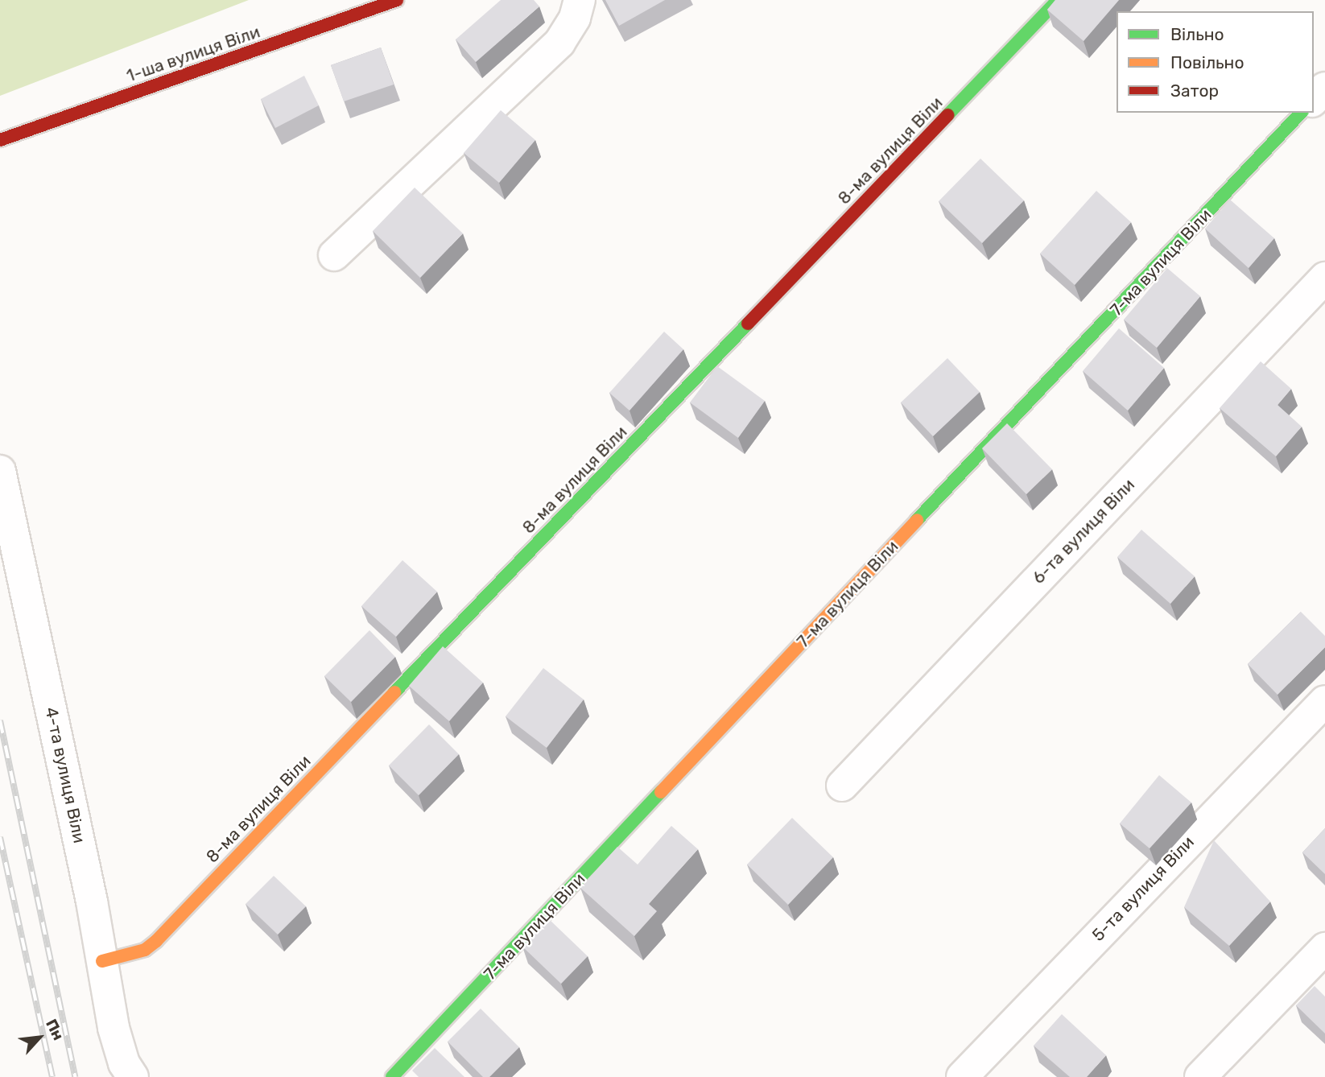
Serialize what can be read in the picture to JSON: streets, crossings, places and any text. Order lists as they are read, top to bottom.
{
  "streets": {
    "street": [
      "1-ша вулиця Віли",
      "8-ма вулиця Віли",
      "7-ма вулиця Віли",
      "6-та вулиця Віли",
      "4-та вулиця Віли",
      "5-та вулиця Віли"
    ]
  },
  "crossings": [
    ["8-ма вулиця Віли", "4-та вулиця Віли"]
  ],
  "legend": ["Вільно", "Повільно", "Затор"],
  "north": "top right"
}
